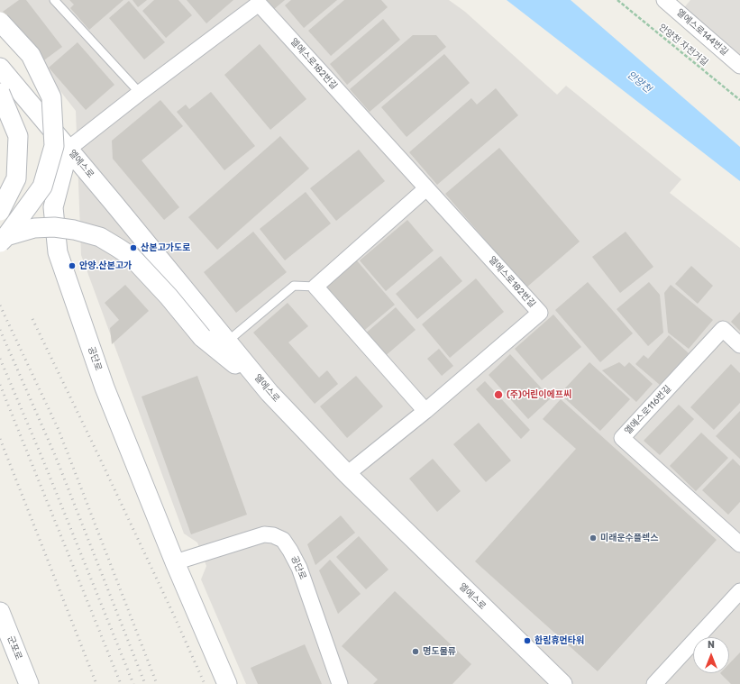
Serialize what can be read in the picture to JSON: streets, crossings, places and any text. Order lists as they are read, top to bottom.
{
  "streets": {
    "street": [
      "엘에스로144번길",
      "엘에스로182번길",
      "엘에스로",
      "공단로",
      "엘에스로116번길",
      "군포로"
    ],
    "path": ["안양천 자전거길"]
  },
  "crossings": [
    ["엘에스로182번길", "엘에스로"],
    ["엘에스로182번길", "공단로"],
    ["엘에스로", "공단로"]
  ],
  "water": ["안양천"],
  "places": [
    "산본고가도로",
    "안양.산본고가",
    "(주)어린이에프씨",
    "미래운수플렉스",
    "한림휴먼타워",
    "명도물류"
  ],
  "north": "top"
}
